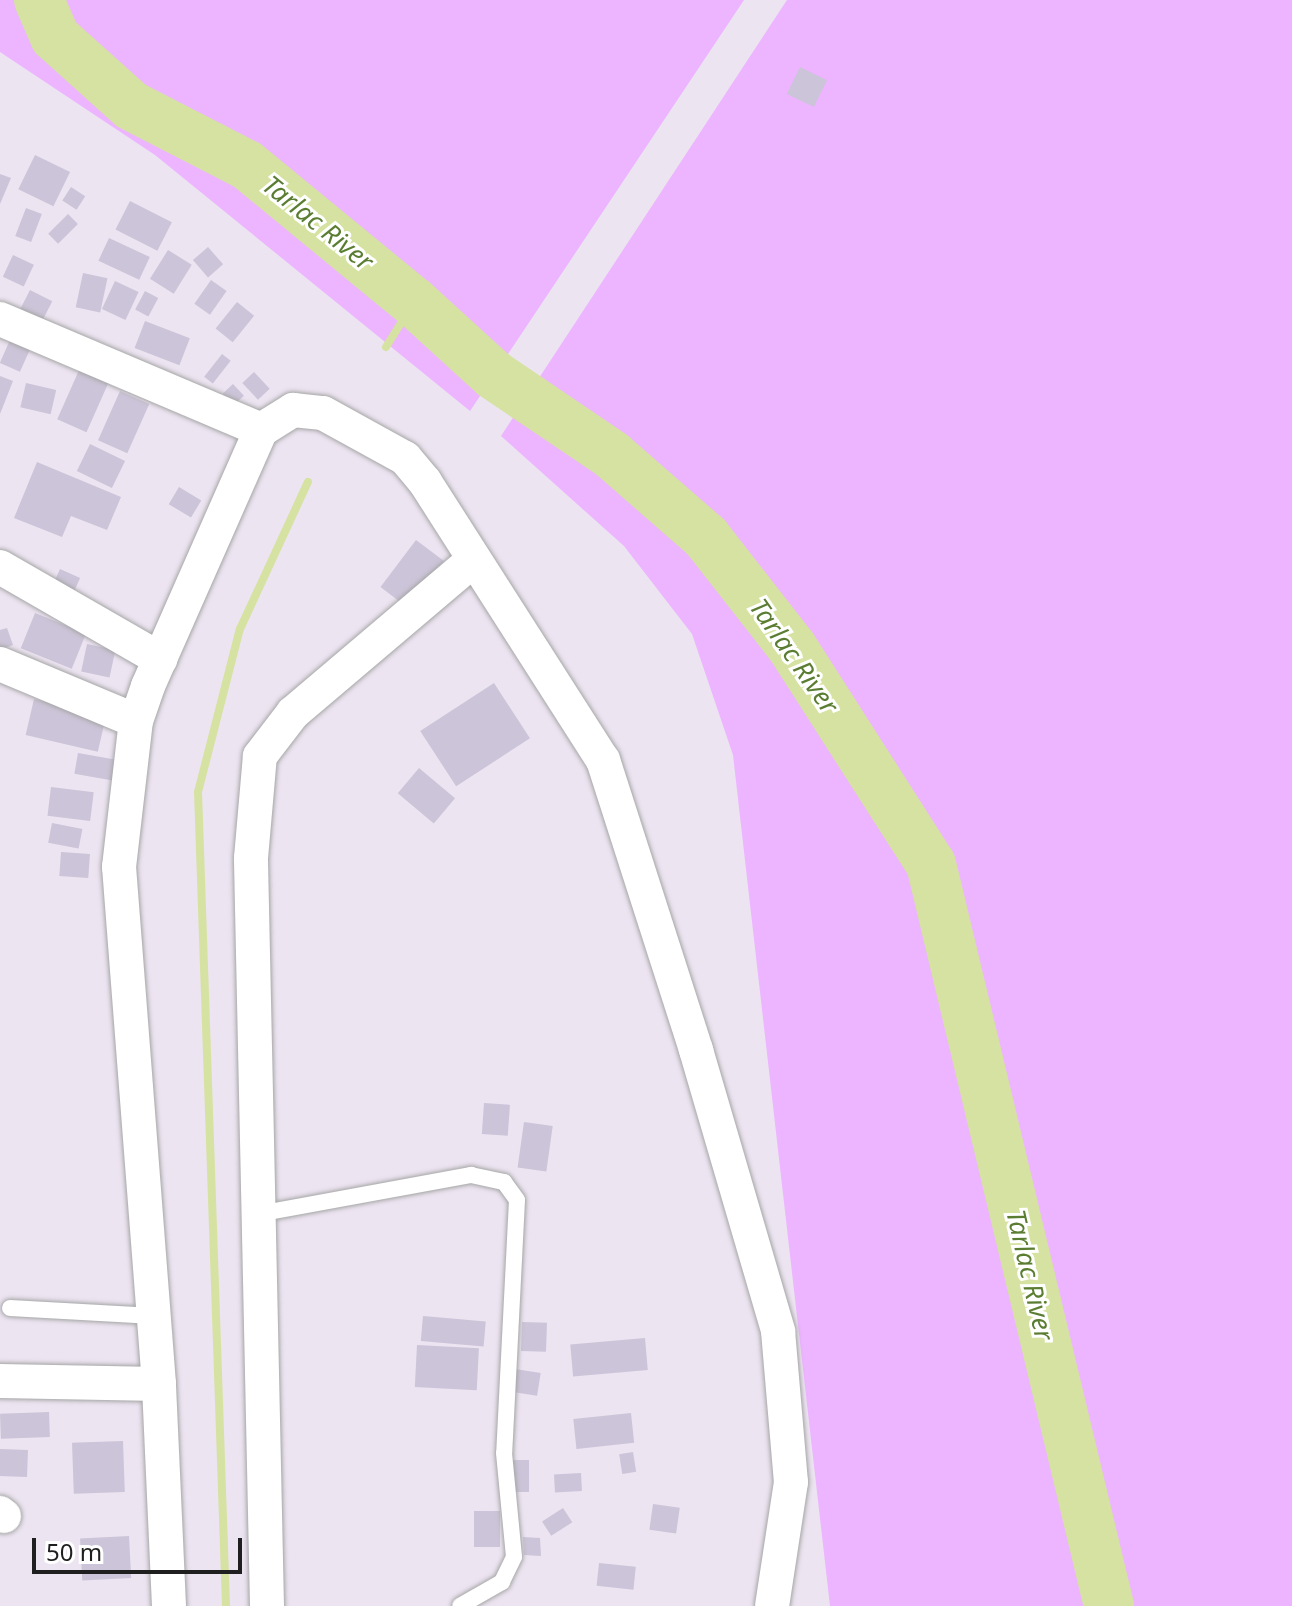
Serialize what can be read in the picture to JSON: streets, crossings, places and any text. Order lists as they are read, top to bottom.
{
  "water": ["Tarlac River"],
  "scale_bar": "50 m"
}
